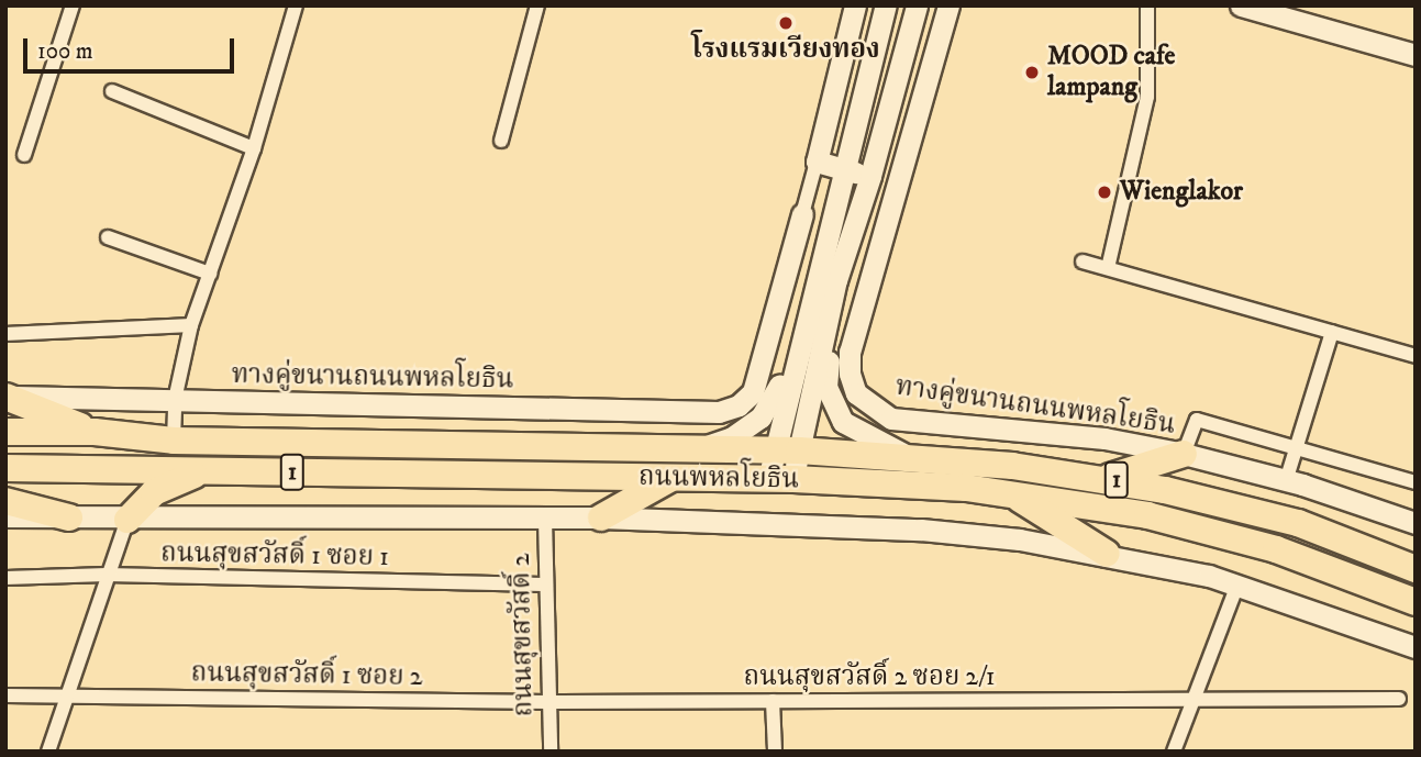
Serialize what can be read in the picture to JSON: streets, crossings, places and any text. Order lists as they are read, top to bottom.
{
  "streets": {
    "highway": ["1", "ถนนพหลโยธิน"],
    "main road": ["ทางคู่ขนานถนนพหลโยธิน"],
    "street": [
      "ถนนสุขสวัสดิ์ 1 ซอย 1",
      "ถนนสุขสวัสดิ์ 2",
      "ถนนสุขสวัสดิ์ 1 ซอย 2",
      "ถนนสุขสวัสดิ์ 2 ซอย 2/1"
    ]
  },
  "crossings": [
    ["1", "ถนนสุขสวัสดิ์ 2"],
    ["ถนนสุขสวัสดิ์ 1 ซอย 1", "ถนนสุขสวัสดิ์ 2"],
    ["ถนนสุขสวัสดิ์ 2", "ถนนสุขสวัสดิ์ 1 ซอย 2"],
    ["ถนนสุขสวัสดิ์ 2", "ถนนสุขสวัสดิ์ 2 ซอย 2/1"],
    ["ถนนสุขสวัสดิ์ 1 ซอย 2", "ถนนสุขสวัสดิ์ 2 ซอย 2/1"]
  ],
  "places": ["โรงแรมเวียงทอง", "MOOD cafe lampang", "Wienglakor"],
  "scale_bar": "100 m"
}
